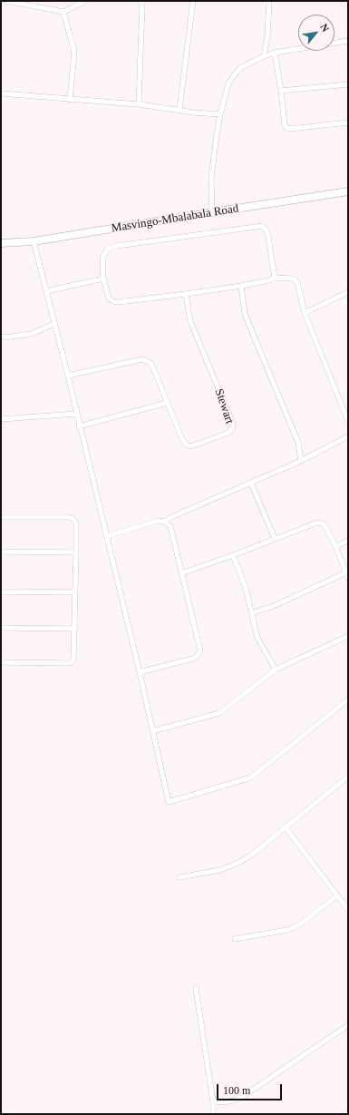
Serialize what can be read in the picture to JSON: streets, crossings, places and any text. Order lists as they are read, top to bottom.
{
  "streets": {
    "highway": ["Masvingo-Mbalabala Road"],
    "street": ["Stewart"]
  },
  "scale_bar": "100 m",
  "north": "top right"
}
